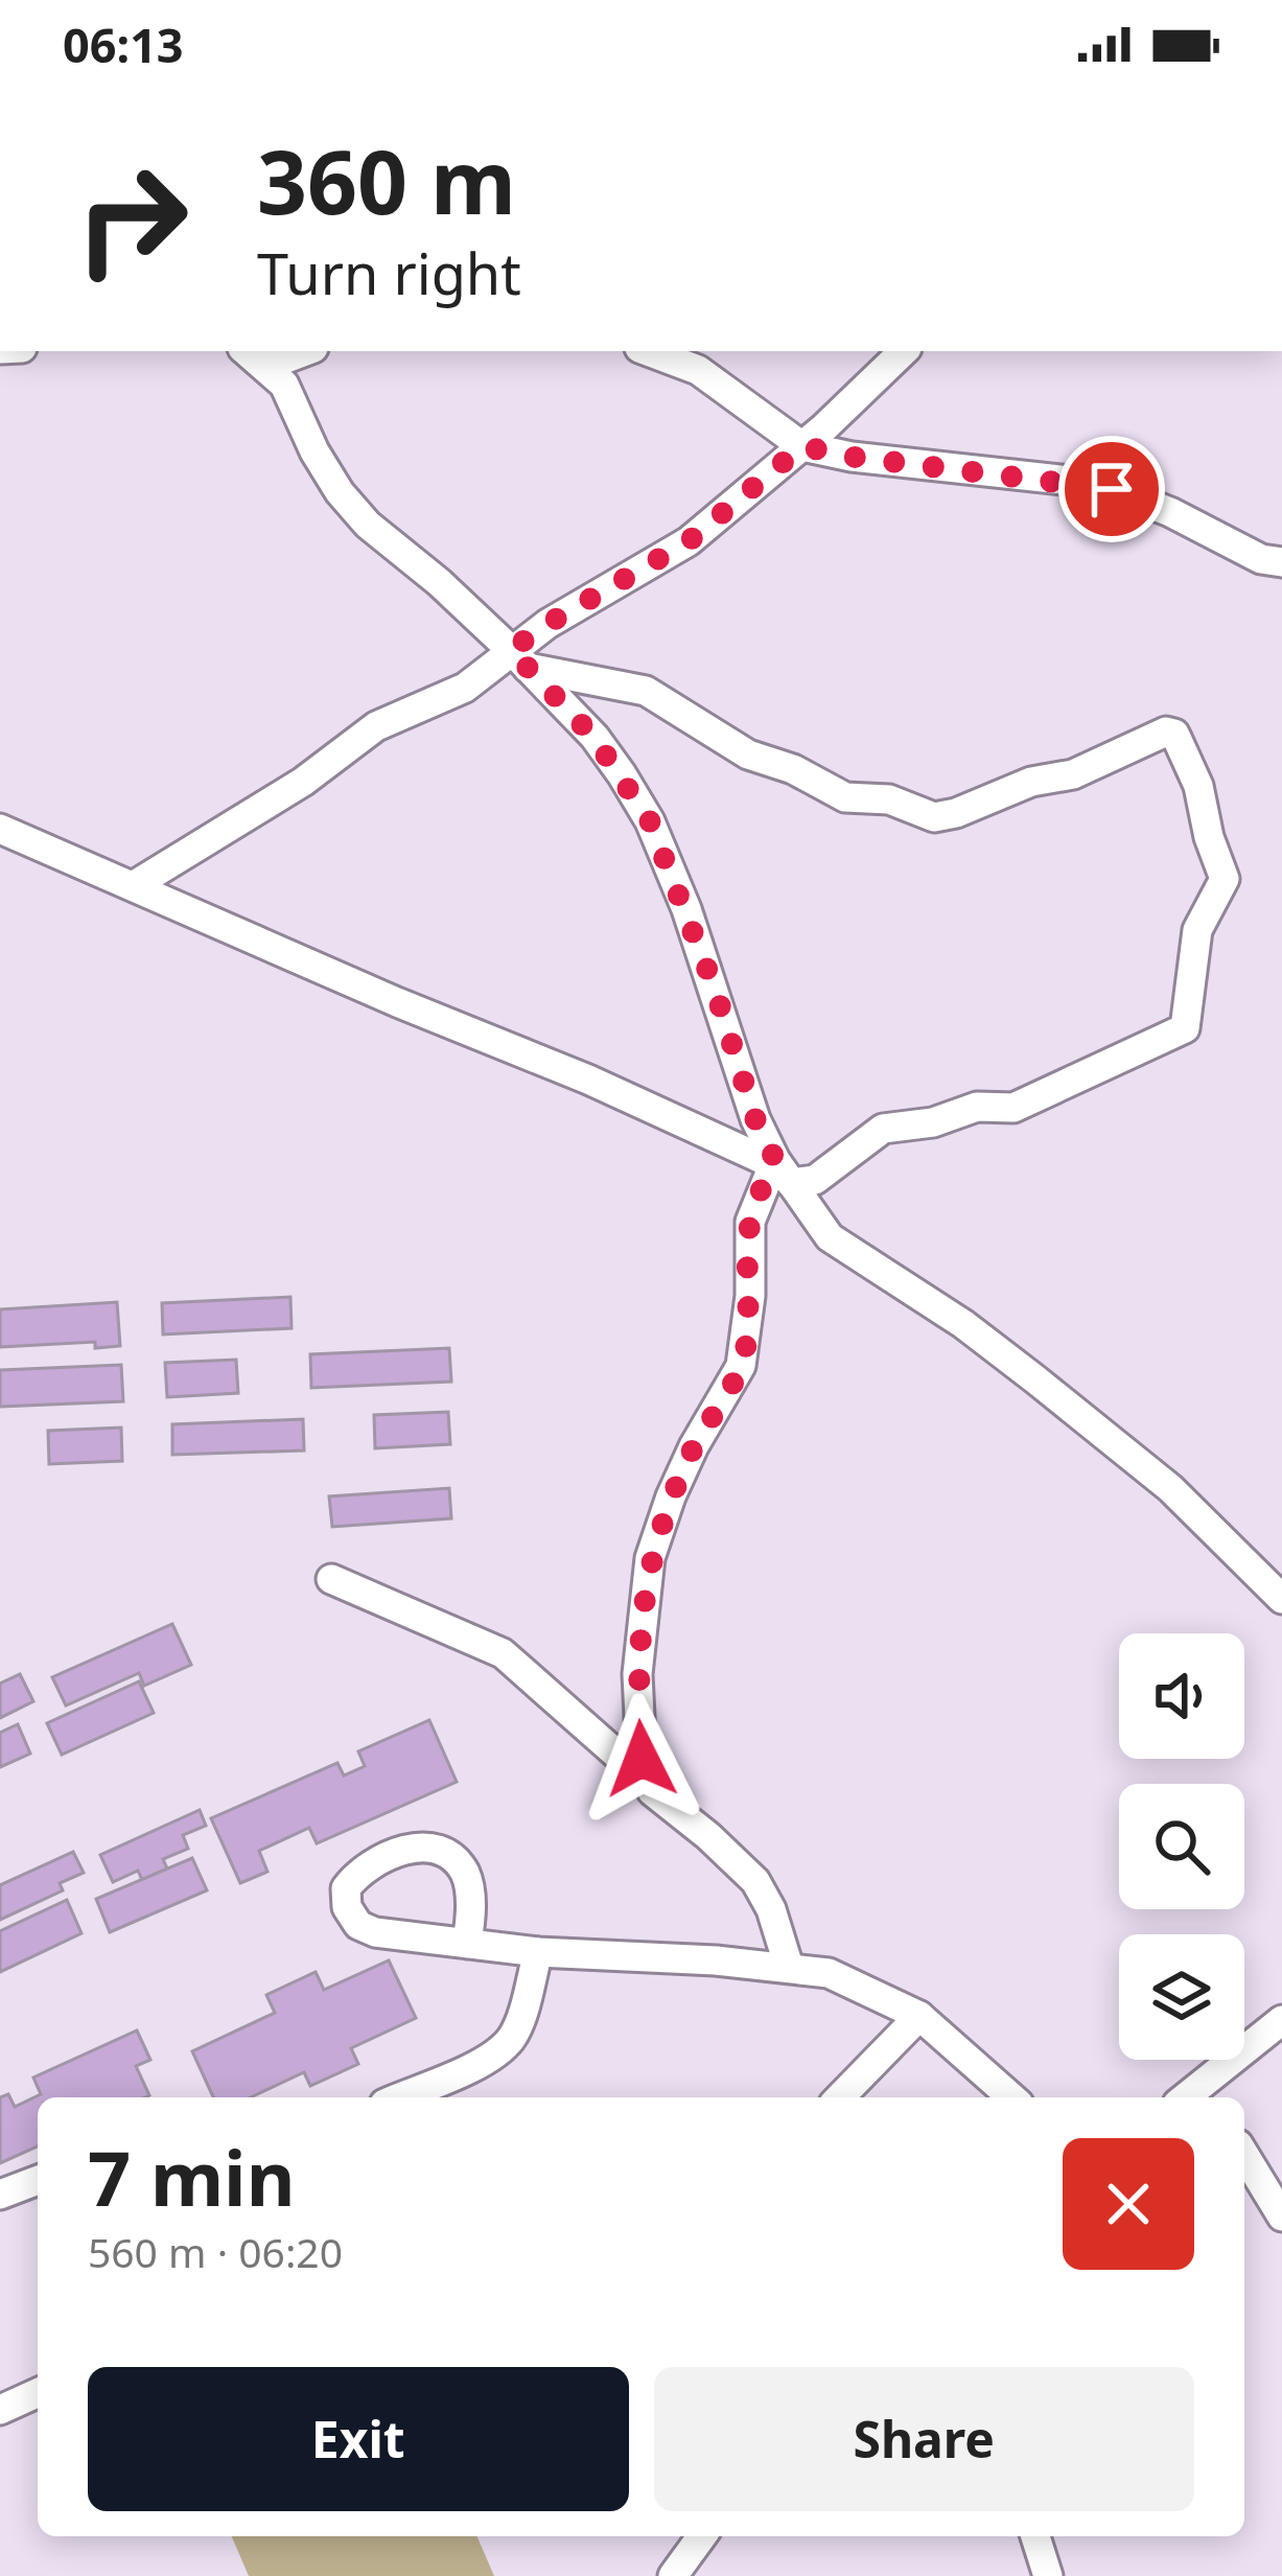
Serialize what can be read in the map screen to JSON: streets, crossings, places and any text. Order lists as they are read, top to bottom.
{
  "page": {
    "status": "06:13",
    "turn": ["360 m", "Turn right"],
    "heading": ["7 min", "560 m · 06:20"],
    "buttons": ["Exit", "Share"]
  }
}
